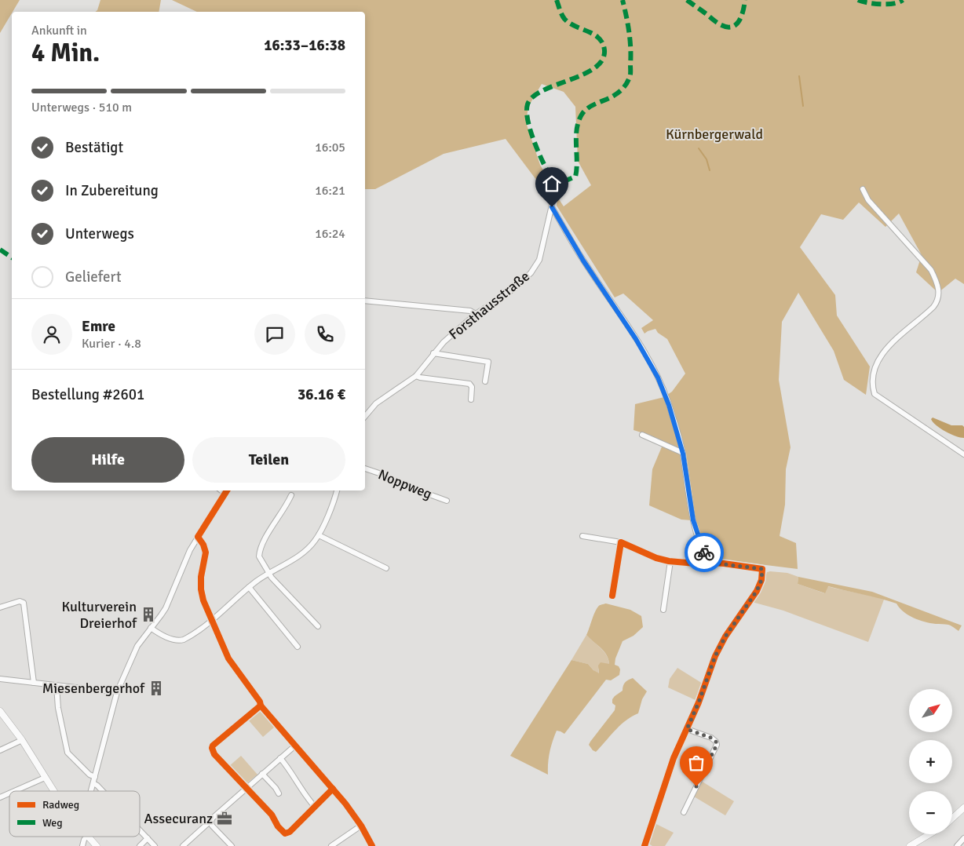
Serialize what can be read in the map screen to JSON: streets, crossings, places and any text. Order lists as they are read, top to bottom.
{
  "streets": {
    "street": ["Forsthausstraße", "Noppweg"]
  },
  "parks": ["Kürnbergerwald"],
  "places": {
    "building": ["Kulturverein Dreierhof", "Miesenbergerhof"],
    "office": ["Assecuranz"]
  },
  "legend": ["Radweg", "Weg"],
  "north": "top right",
  "page": {
    "heading": ["4 Min.", "Ankunft in", "16:33–16:38"],
    "panel": [
      "Emre",
      "Kurier · 4.8",
      "Bestellung #2601",
      "36.16 €"
    ],
    "bar": "Unterwegs · 510 m",
    "list": [
      ["Bestätigt", "16:05"],
      ["In Zubereitung", "16:21"],
      ["Unterwegs", "16:24"],
      "Geliefert"
    ],
    "buttons": ["Hilfe", "Teilen"],
    "map_buttons": ["+", "−"]
  }
}
